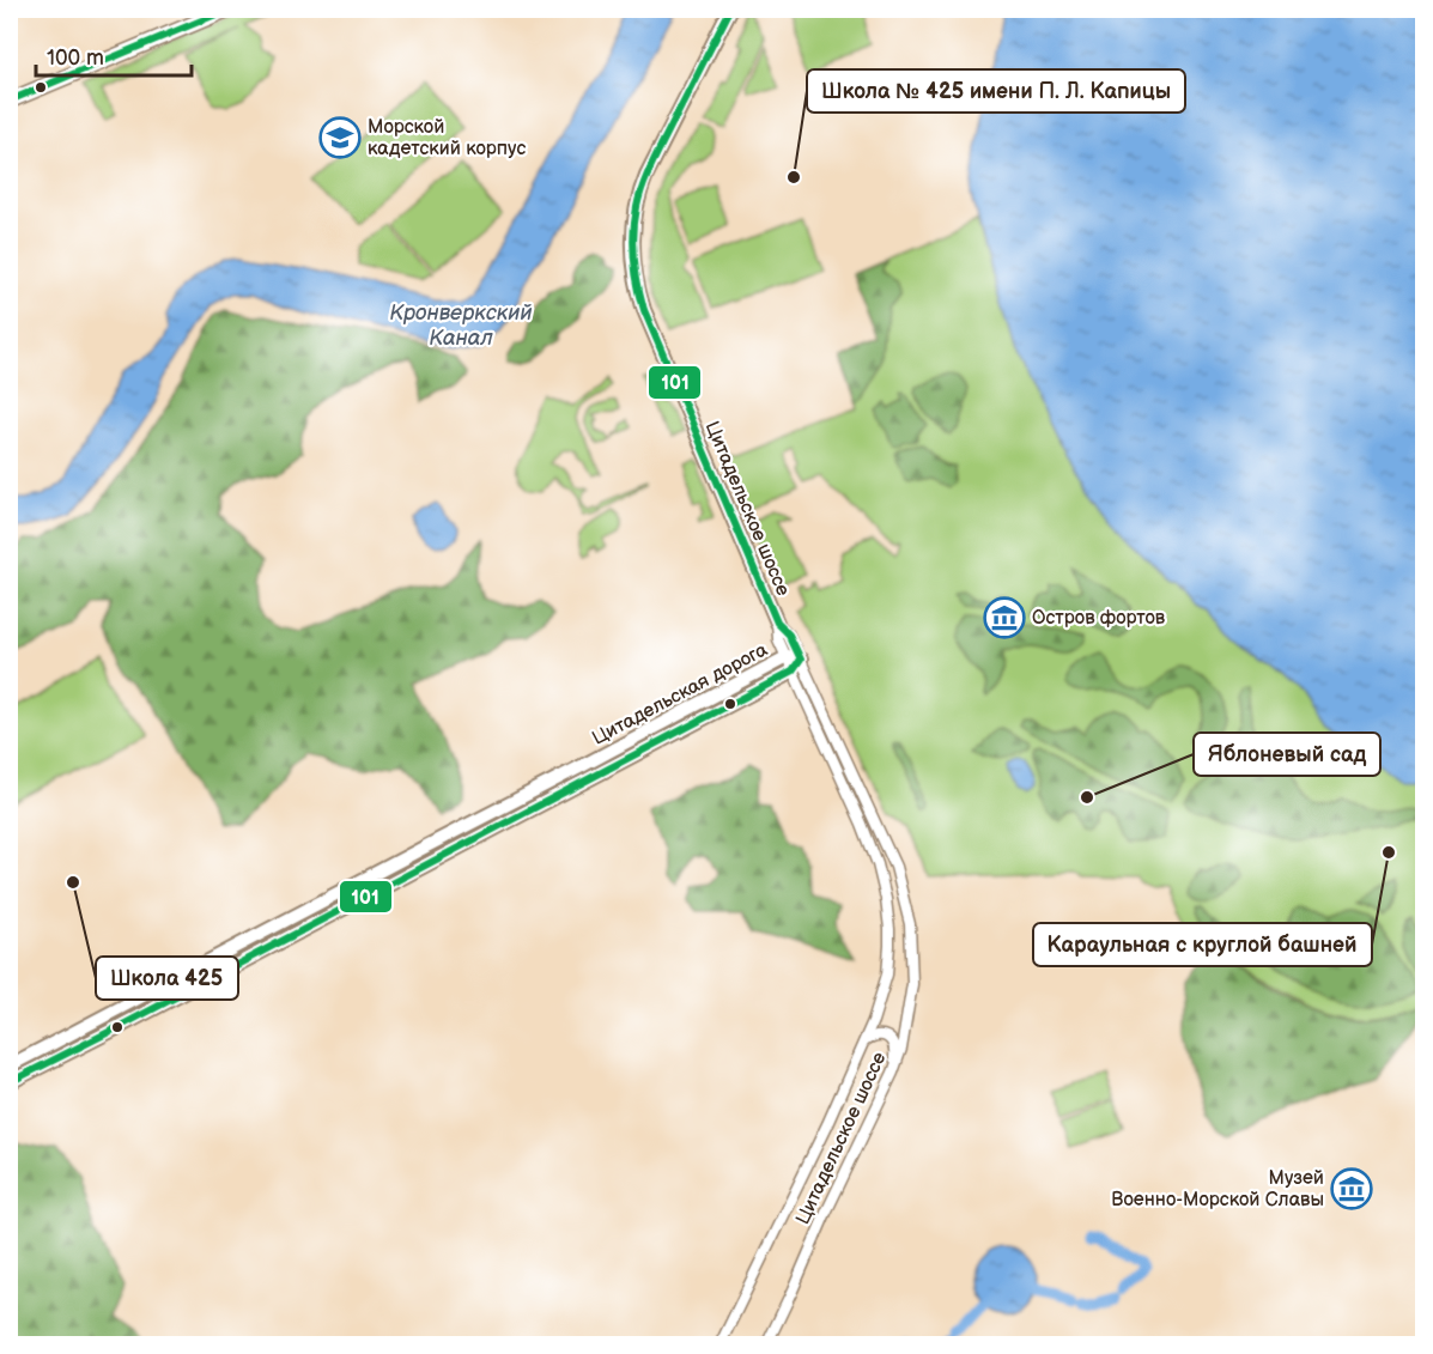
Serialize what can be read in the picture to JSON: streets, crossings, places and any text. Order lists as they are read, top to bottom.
{
  "streets": {
    "street": ["Цитадельское шоссе", "Цитадельская дорога"]
  },
  "crossings": [
    ["Цитадельское шоссе", "Цитадельская дорога"]
  ],
  "water": ["Кронверкский Канал"],
  "places": {
    "school or university": ["Морской кадетский корпус"],
    "other": [
      "Школа № 425 имени П. Л. Капицы",
      "Яблоневый сад",
      "Караульная с круглой башней",
      "Школа 425"
    ],
    "museum": ["Остров фортов", "Музей Военно-Морской Славы"]
  },
  "lines": ["transit line 101"],
  "scale_bar": "100 m"
}
